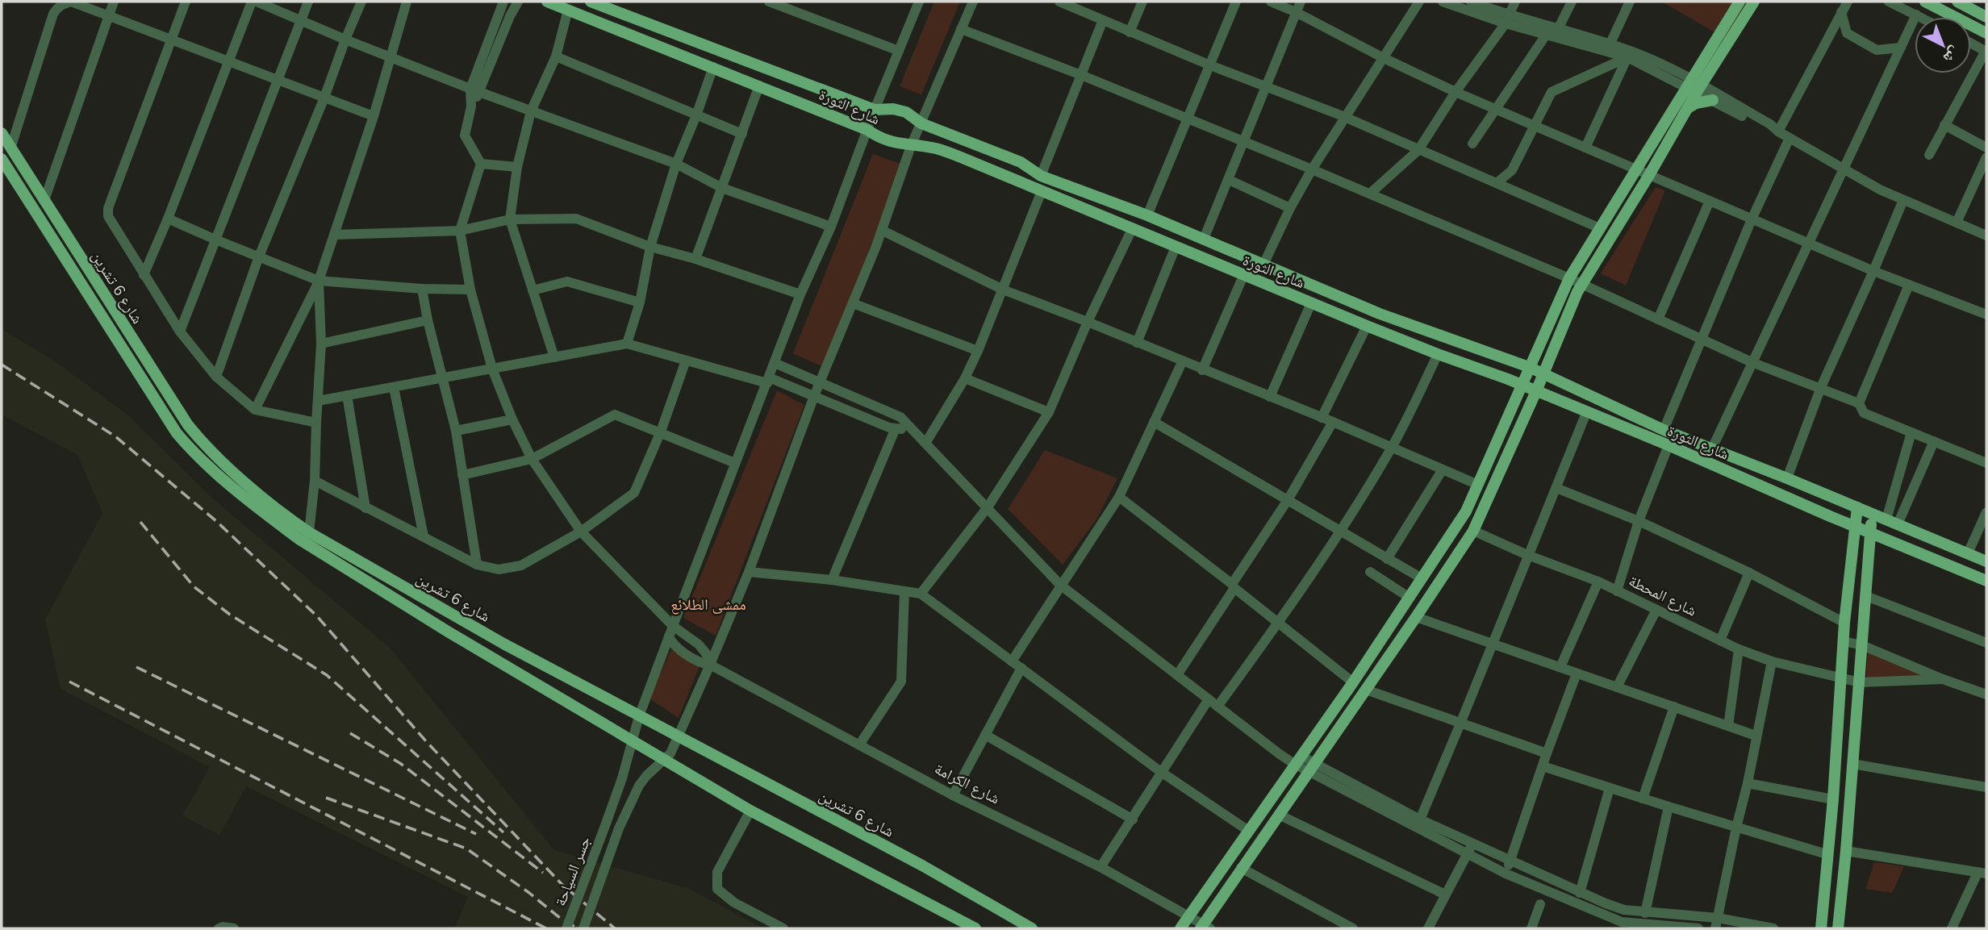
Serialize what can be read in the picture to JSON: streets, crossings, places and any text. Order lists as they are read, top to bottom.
{
  "streets": {
    "main road": ["شارع الثورة", "شارع 6 تشرين"],
    "street": ["شارع المحطة", "شارع الكرامة", "جسر السياحة"]
  },
  "crossings": [
    ["شارع الثورة", "جسر السياحة"],
    ["شارع 6 تشرين", "جسر السياحة"],
    ["شارع الكرامة", "جسر السياحة"]
  ],
  "parks": ["ممشى الطلائع"],
  "north": "bottom right"
}
